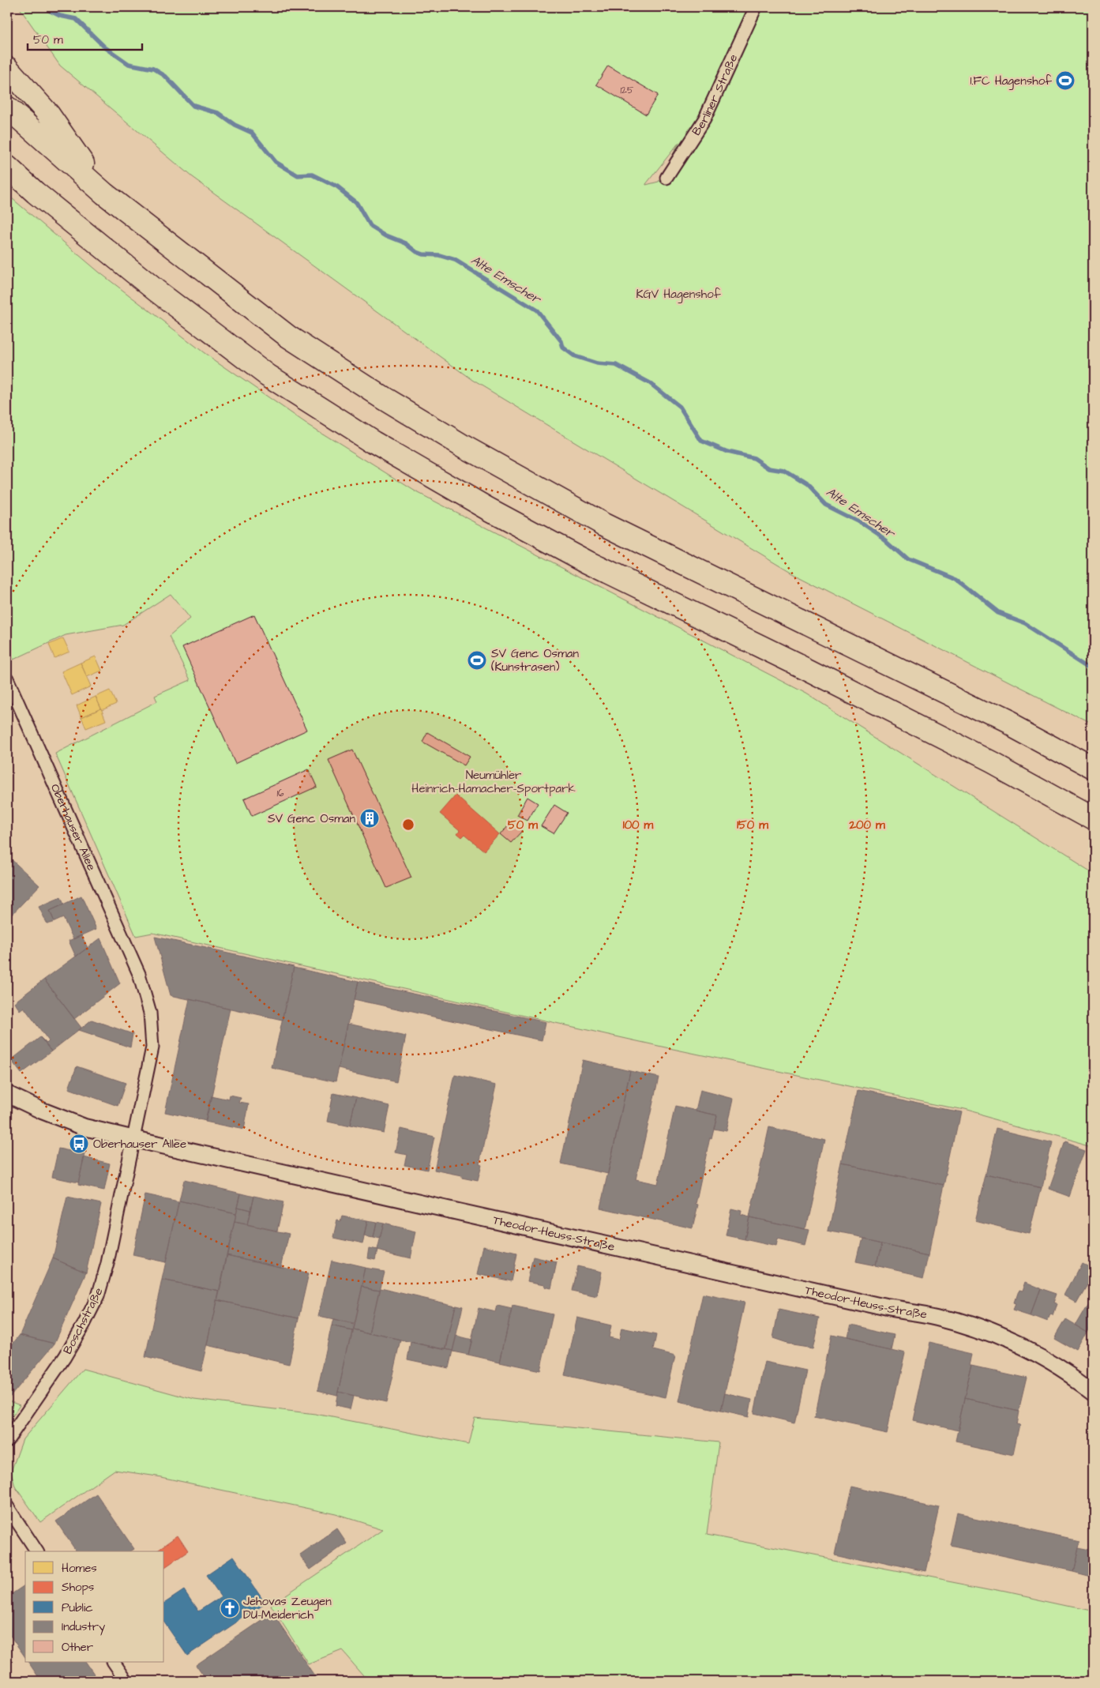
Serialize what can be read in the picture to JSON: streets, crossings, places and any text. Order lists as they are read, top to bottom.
{
  "streets": {
    "street": [
      "Berliner Straße",
      "Oberhauser Allee",
      "Theodor-Heuss-Straße",
      "Boschstraße"
    ]
  },
  "crossings": [
    ["Oberhauser Allee", "Theodor-Heuss-Straße"],
    ["Oberhauser Allee", "Boschstraße"],
    ["Theodor-Heuss-Straße", "Boschstraße"]
  ],
  "water": ["Alte Emscher"],
  "parks": ["KGV Hagenshof", "Neumühler Heinrich-Hamacher-Sportpark"],
  "places": {
    "sports": ["1.FC Hagenshof", "SV Genc Osman (Kunstrasen)"],
    "building": ["SV Genc Osman"],
    "bus stop": ["Oberhauser Allee"],
    "church": ["Jehovas Zeugen DU-Meiderich"]
  },
  "house_numbers": ["125", "16"],
  "legend": [
    "Homes",
    "Shops",
    "Public",
    "Industry",
    "Other"
  ],
  "scale_bar": "50 m",
  "rings": [
    "50 m",
    "100 m",
    "150 m",
    "200 m"
  ]
}
